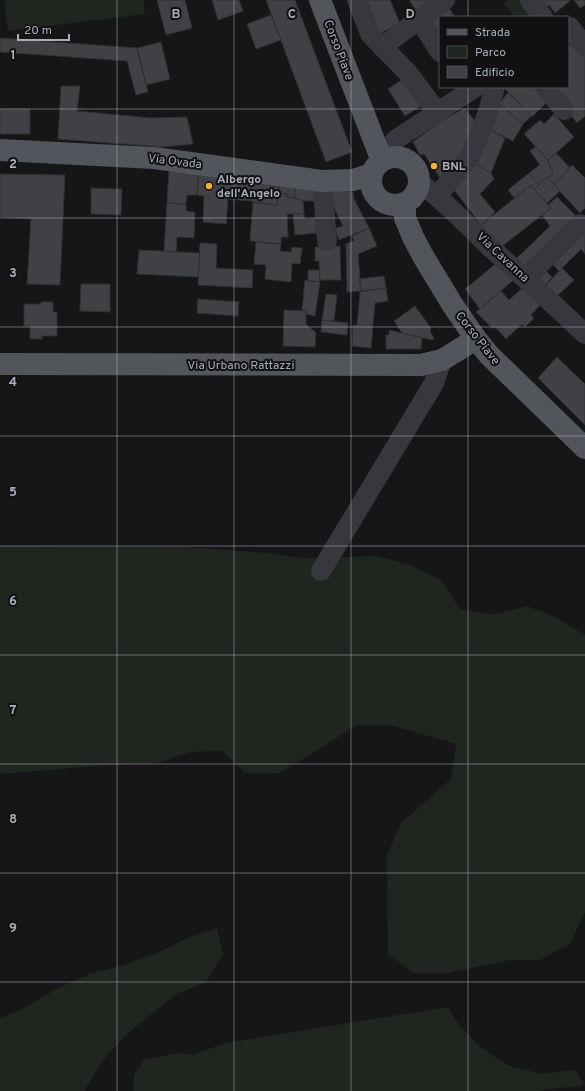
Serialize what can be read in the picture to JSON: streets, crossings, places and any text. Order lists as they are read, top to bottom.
{
  "streets": {
    "main road": ["Corso Piave", "Via Ovada", "Via Urbano Rattazzi"],
    "street": ["Via Cavanna"]
  },
  "crossings": [
    ["Corso Piave", "Via Ovada"],
    ["Corso Piave", "Via Cavanna"],
    ["Corso Piave", "Via Urbano Rattazzi"],
    ["Via Ovada", "Via Cavanna"]
  ],
  "places": ["BNL", "Albergo dell'Angelo"],
  "legend": ["Strada", "Parco", "Edificio"],
  "scale_bar": "20 m",
  "grid": {
    "columns": ["B", "C", "D"],
    "rows": [
      "1",
      "2",
      "3",
      "4",
      "5",
      "6",
      "7",
      "8",
      "9"
    ]
  }
}
